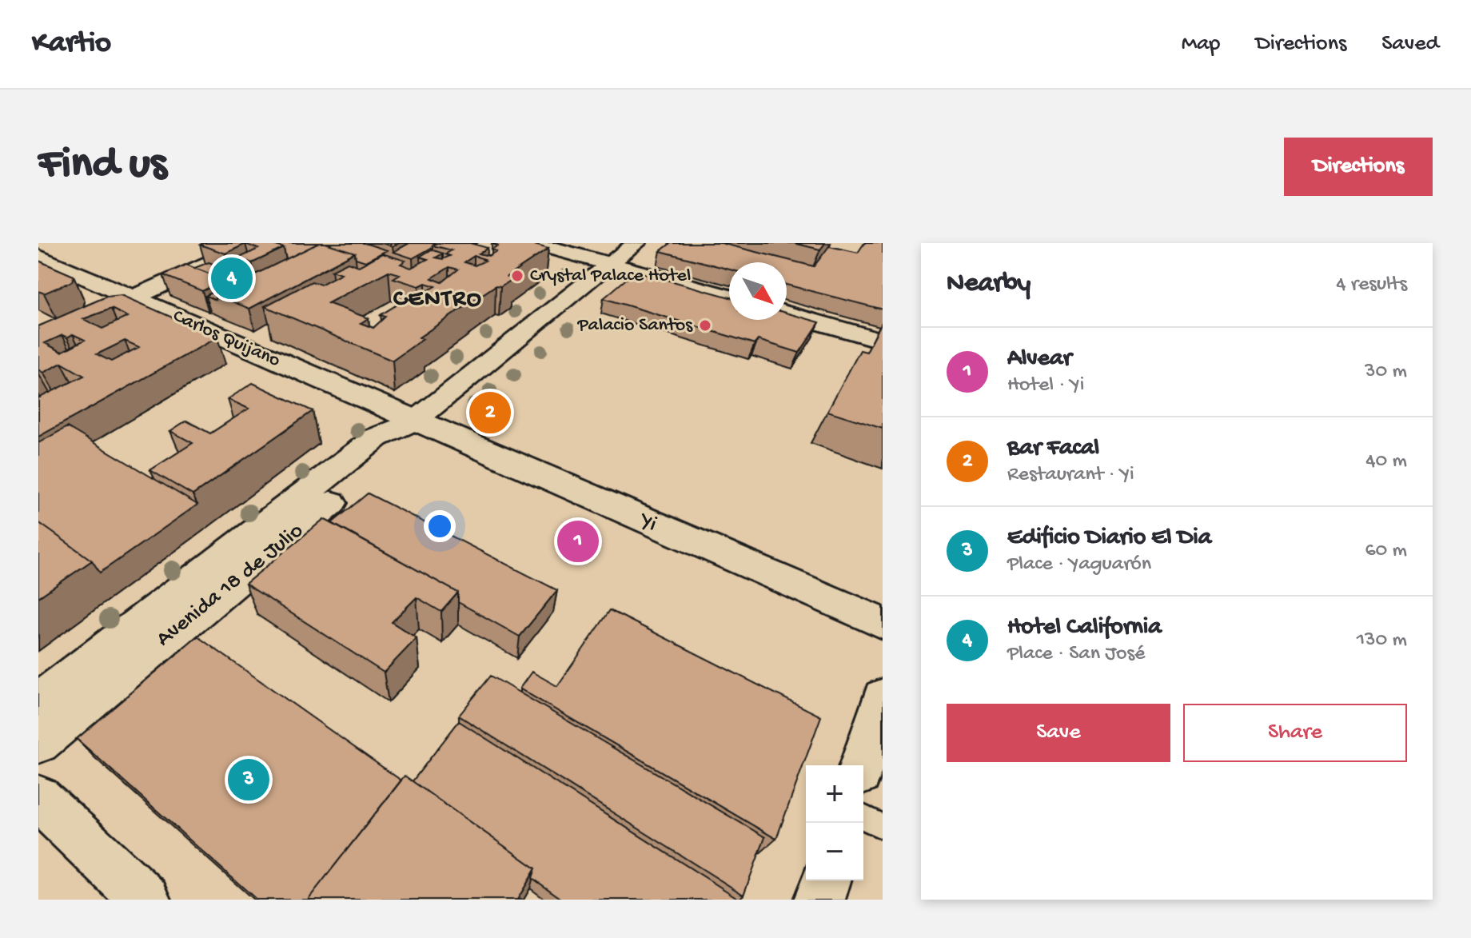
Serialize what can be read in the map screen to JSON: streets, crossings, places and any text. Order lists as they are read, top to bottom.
{
  "streets": {
    "street": ["Carlos Quijano", "Yi", "Avenida 18 de Julio"]
  },
  "crossings": [
    ["Carlos Quijano", "Yi"],
    ["Carlos Quijano", "Avenida 18 de Julio"],
    ["Yi", "Avenida 18 de Julio"]
  ],
  "districts": ["CENTRO"],
  "places": ["Crystal Palace Hotel", "Palacio Santos"],
  "north": "bottom right",
  "page": {
    "header": "Kartio",
    "nav": ["Map", "Directions", "Saved"],
    "buttons": [
      "Directions",
      ["Save", "Share"]
    ],
    "title": "Find us",
    "heading": ["Nearby", "4 results"],
    "pins": [
      "4",
      "2",
      "1",
      "3"
    ],
    "list": [
      {
        "mark": "1",
        "name": "Alvear",
        "note": "Hotel · Yi",
        "value": "30 m"
      },
      {
        "mark": "2",
        "name": "Bar Facal",
        "note": "Restaurant · Yi",
        "value": "40 m"
      },
      {
        "mark": "3",
        "name": "Edificio Diario El Dia",
        "note": "Place · Yaguarón",
        "value": "60 m"
      },
      {
        "mark": "4",
        "name": "Hotel California",
        "note": "Place · San José",
        "value": "130 m"
      }
    ],
    "map_buttons": ["+", "−"]
  }
}
